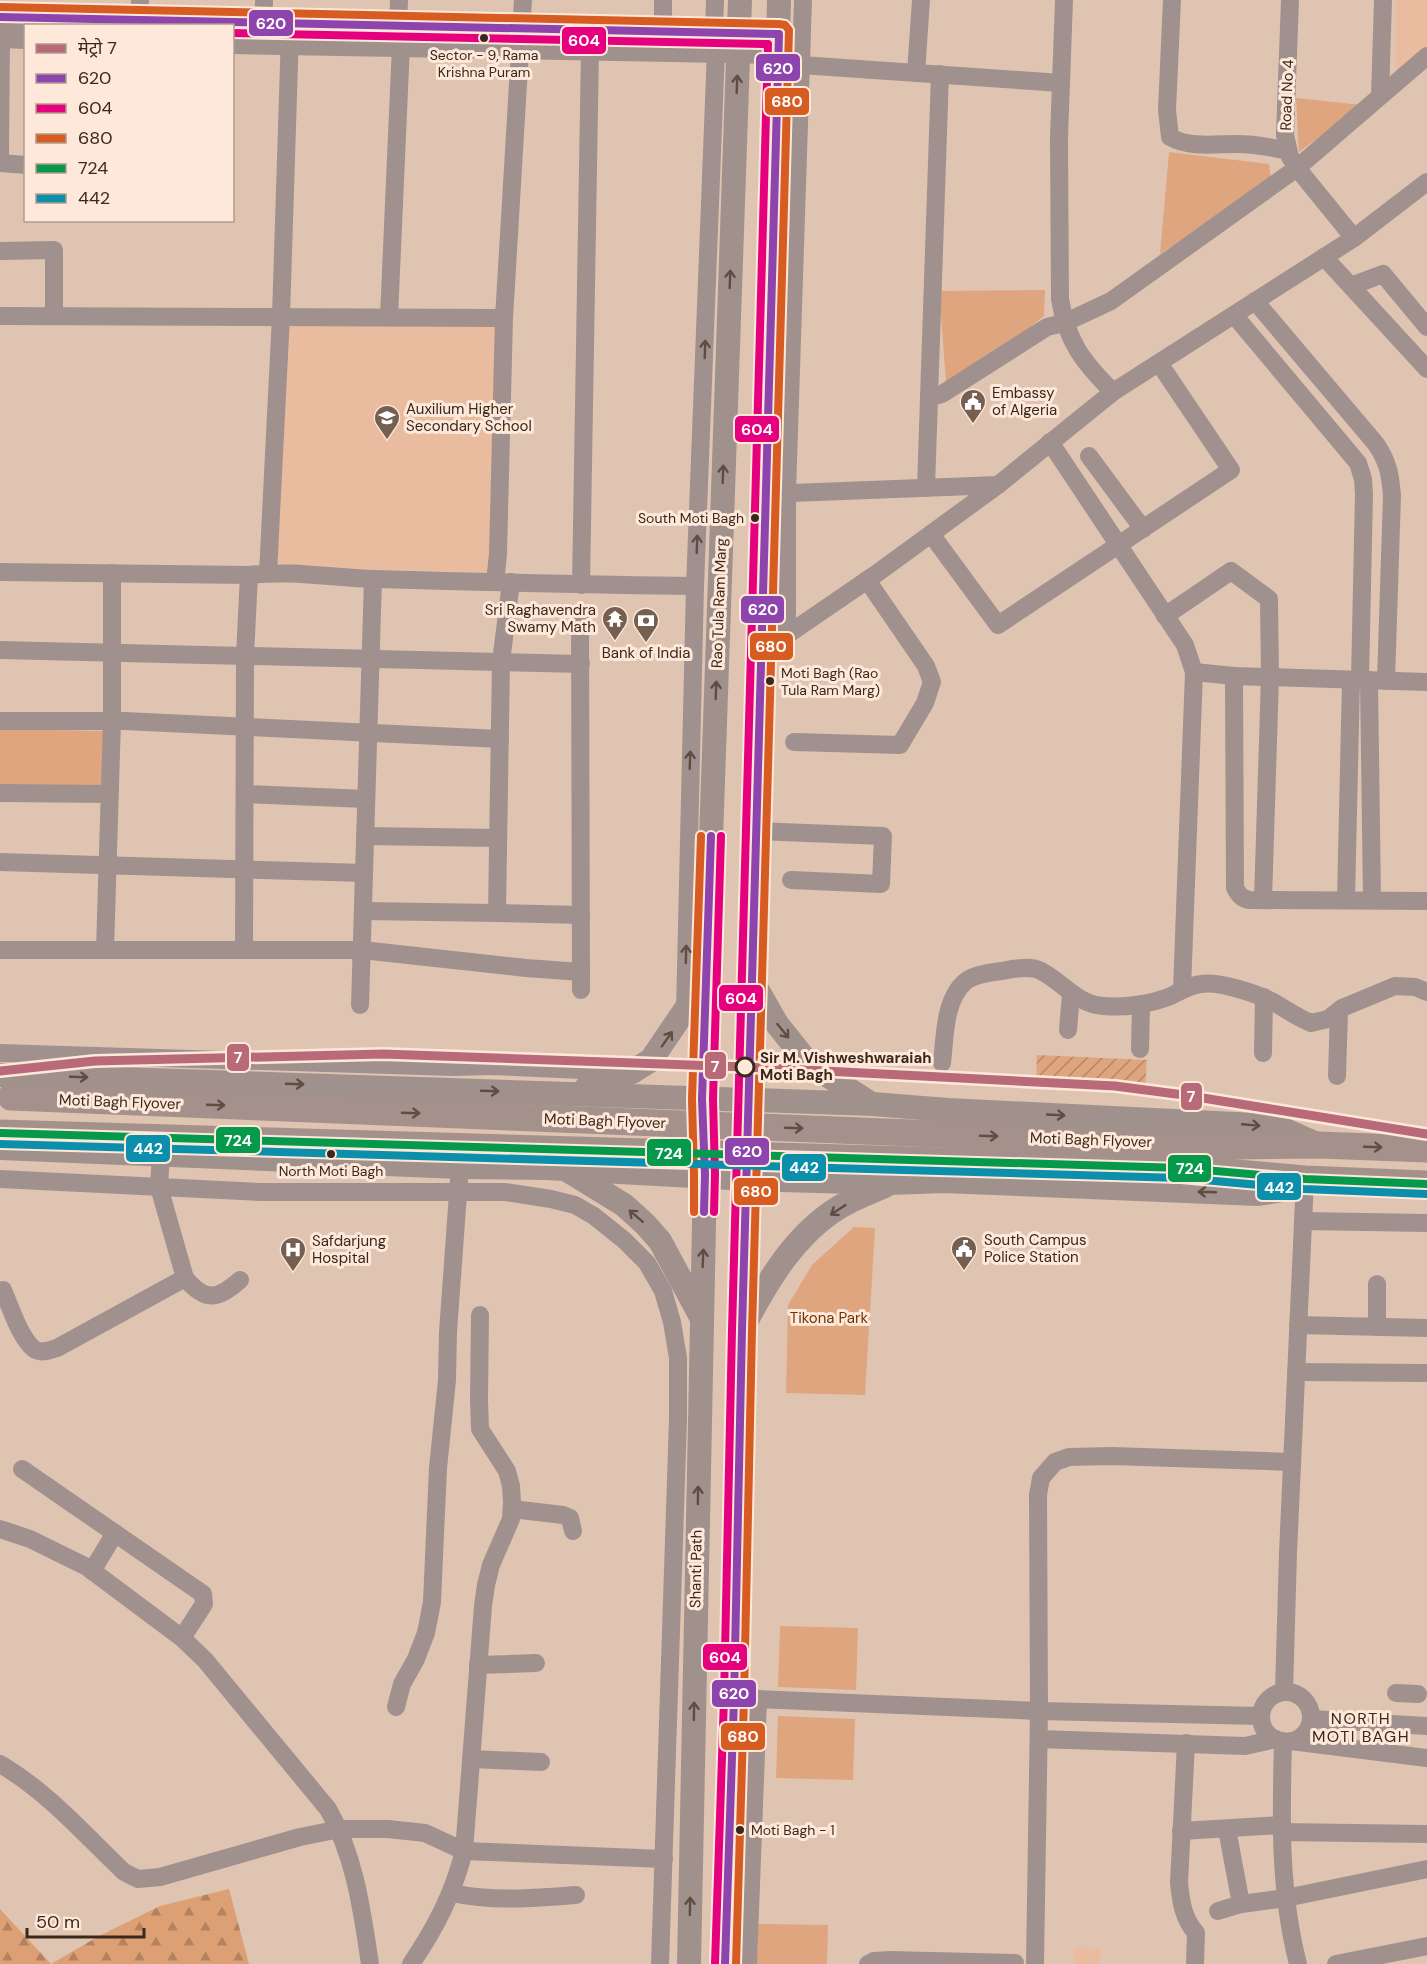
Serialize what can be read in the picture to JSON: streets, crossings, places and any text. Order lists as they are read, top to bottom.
{
  "streets": {
    "main road": ["Rao Tula Ram Marg", "Moti Bagh Flyover", "Shanti Path"],
    "street": ["Road No 4"]
  },
  "crossings": [
    ["Rao Tula Ram Marg", "Shanti Path"]
  ],
  "districts": ["NORTH MOTI BAGH"],
  "parks": ["Tikona Park"],
  "places": {
    "other": [
      "Sector - 9, Rama Krishna Puram",
      "South Moti Bagh",
      "Moti Bagh (Rao Tula Ram Marg)",
      "Sir M. Vishweshwaraiah Moti Bagh",
      "North Moti Bagh",
      "Moti Bagh - 1"
    ],
    "public building": ["Embassy of Algeria", "South Campus Police Station"],
    "school or university": ["Auxilium Higher Secondary School"],
    "temple": ["Sri Raghavendra Swamy Math"],
    "bank": ["Bank of India"],
    "hospital": ["Safdarjung Hospital"]
  },
  "lines": [
    "transit line 680",
    "transit line 620",
    "transit line 604",
    "metro line 7",
    "transit line 724",
    "transit line 442"
  ],
  "legend": [
    "मेट्रो 7",
    "620",
    "604",
    "680",
    "724",
    "442"
  ],
  "scale_bar": "50 m"
}
